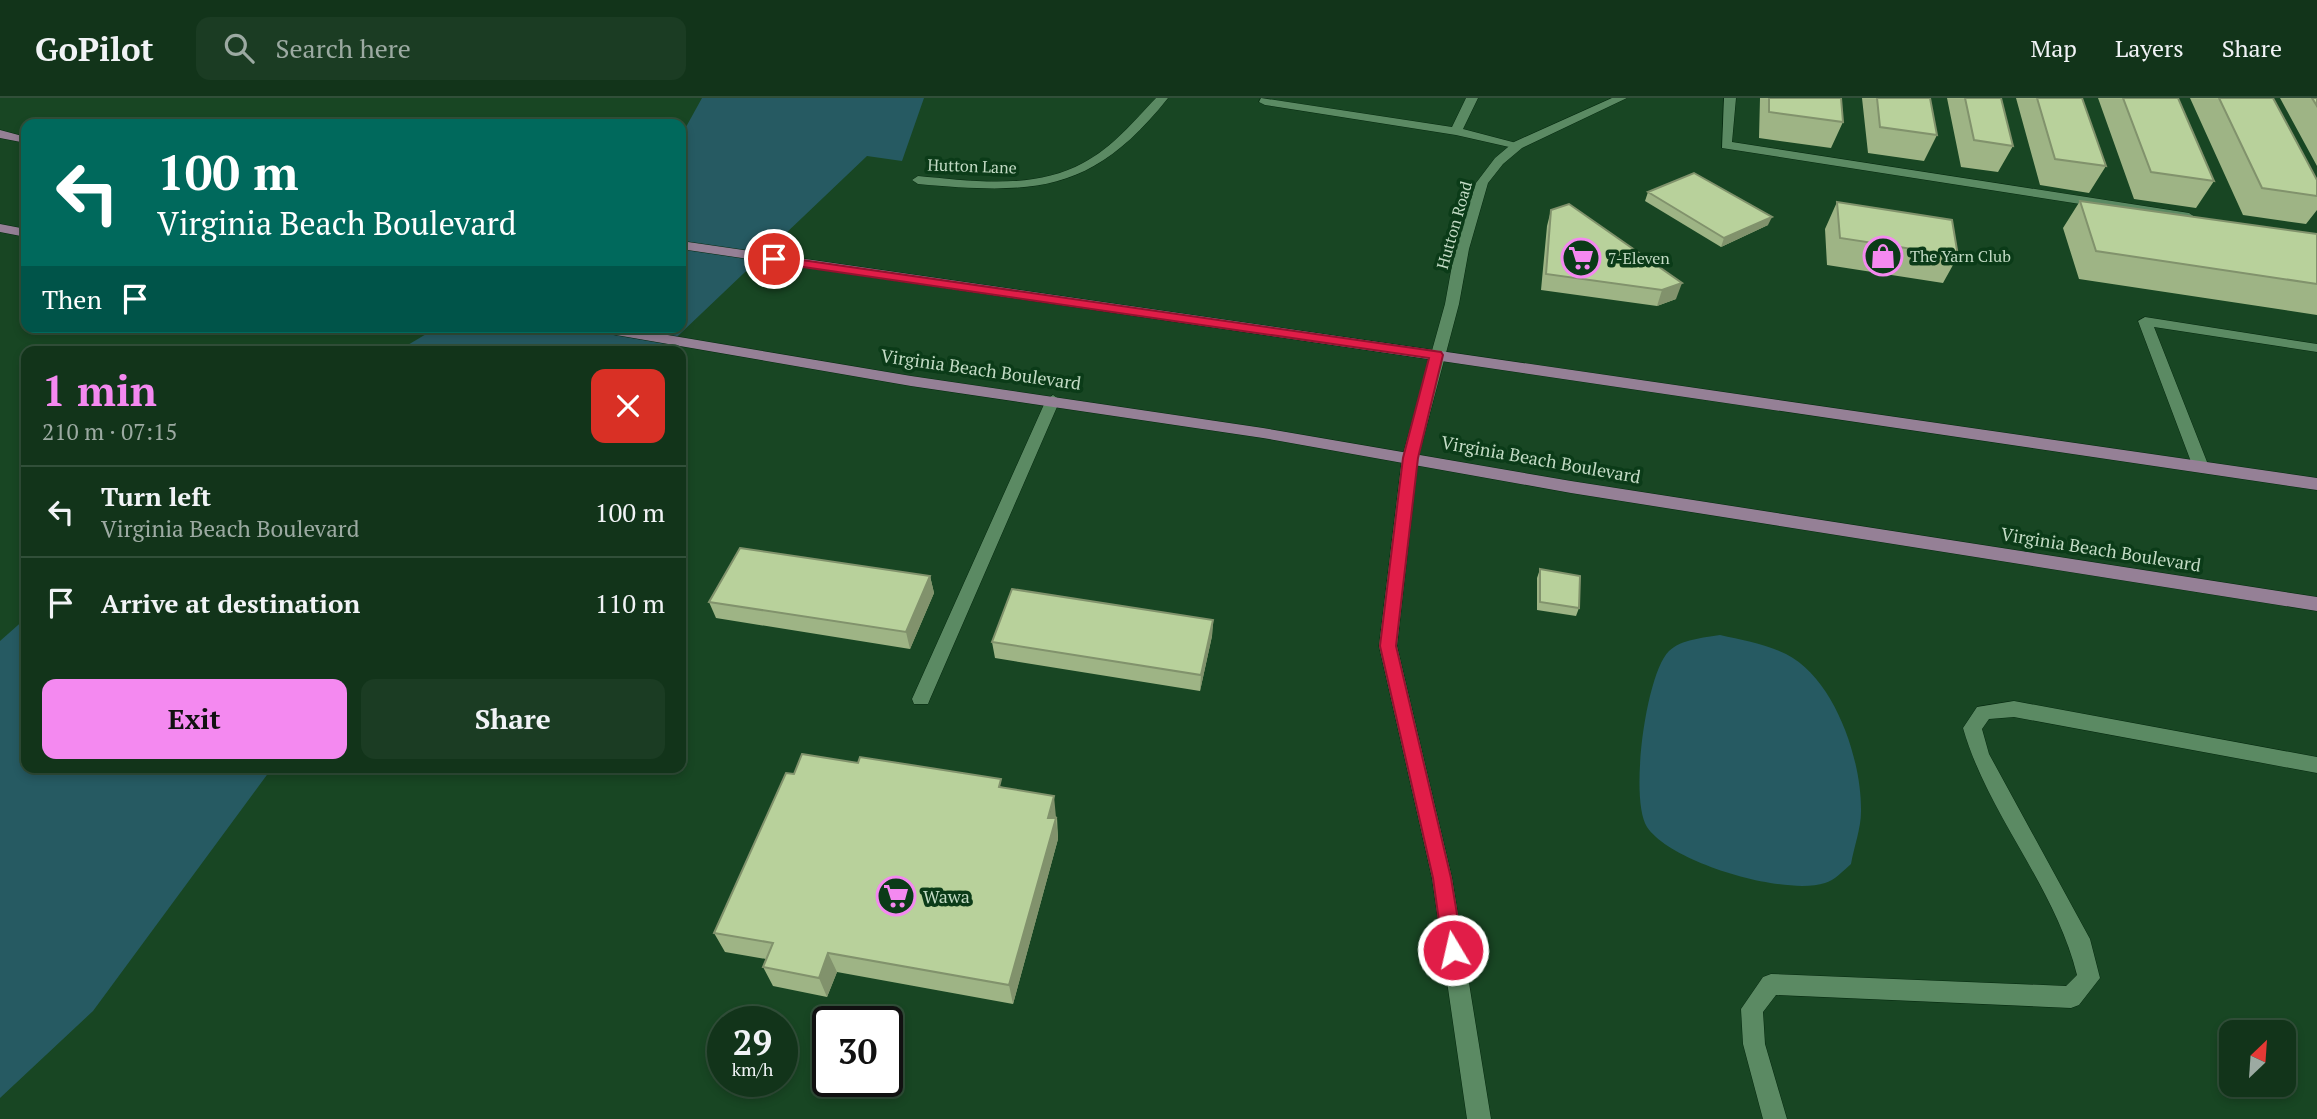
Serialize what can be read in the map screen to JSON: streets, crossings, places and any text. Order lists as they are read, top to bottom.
{
  "streets": {
    "main road": ["Virginia Beach Boulevard"],
    "street": ["Hutton Lane", "Hutton Road"]
  },
  "crossings": [
    ["Hutton Road", "Virginia Beach Boulevard"]
  ],
  "places": {
    "shop": ["The Yarn Club"],
    "supermarket": ["7-Eleven", "Wawa"]
  },
  "north": "top right",
  "page": {
    "header": "GoPilot",
    "search": "Search here",
    "nav": ["Map", "Layers", "Share"],
    "turn": ["100 m", "Virginia Beach Boulevard"],
    "then": "Then",
    "heading": ["1 min", "210 m · 07:15"],
    "list": [
      {
        "name": "Turn left",
        "note": "Virginia Beach Boulevard",
        "value": "100 m"
      },
      {
        "name": "Arrive at destination",
        "value": "110 m"
      }
    ],
    "buttons": ["Exit", "Share"],
    "speed": "29 km/h",
    "limit": "30"
  }
}
